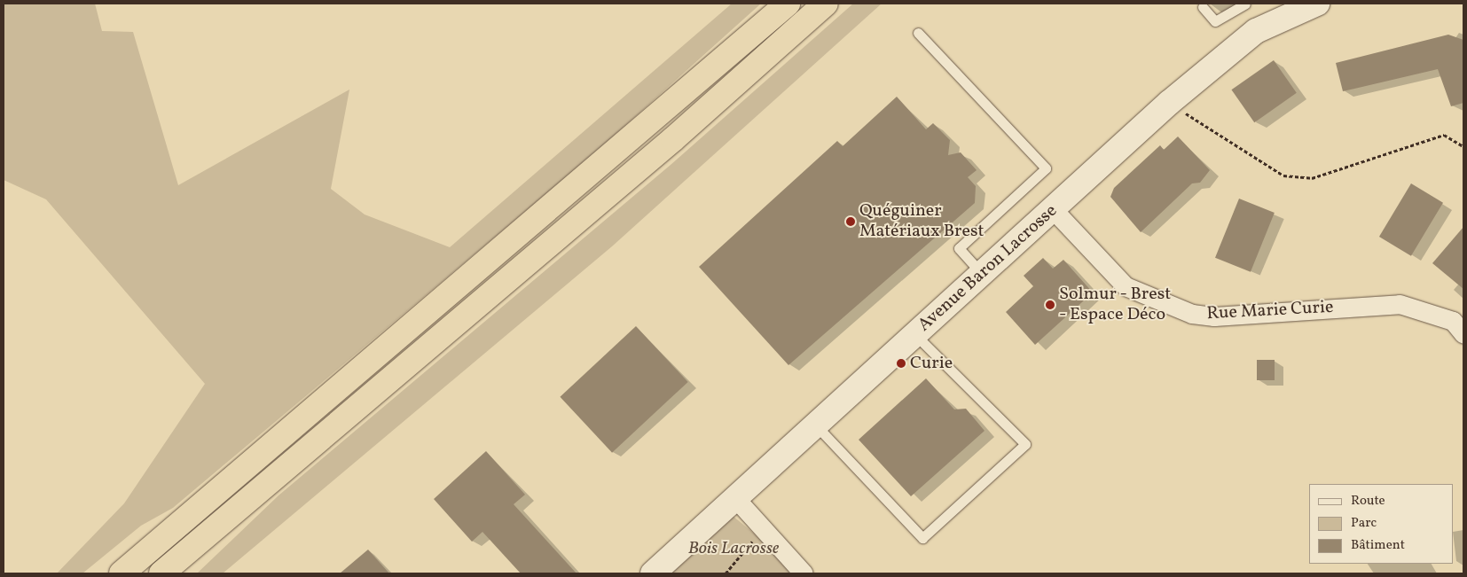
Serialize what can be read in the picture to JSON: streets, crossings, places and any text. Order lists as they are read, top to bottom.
{
  "streets": {
    "street": ["Avenue Baron Lacrosse", "Rue Marie Curie"]
  },
  "crossings": [
    ["Avenue Baron Lacrosse", "Rue Marie Curie"]
  ],
  "parks": ["Bois Lacrosse"],
  "places": ["Quéguiner Matériaux Brest", "Solmur - Brest - Espace Déco", "Curie"],
  "legend": ["Route", "Parc", "Bâtiment"]
}
